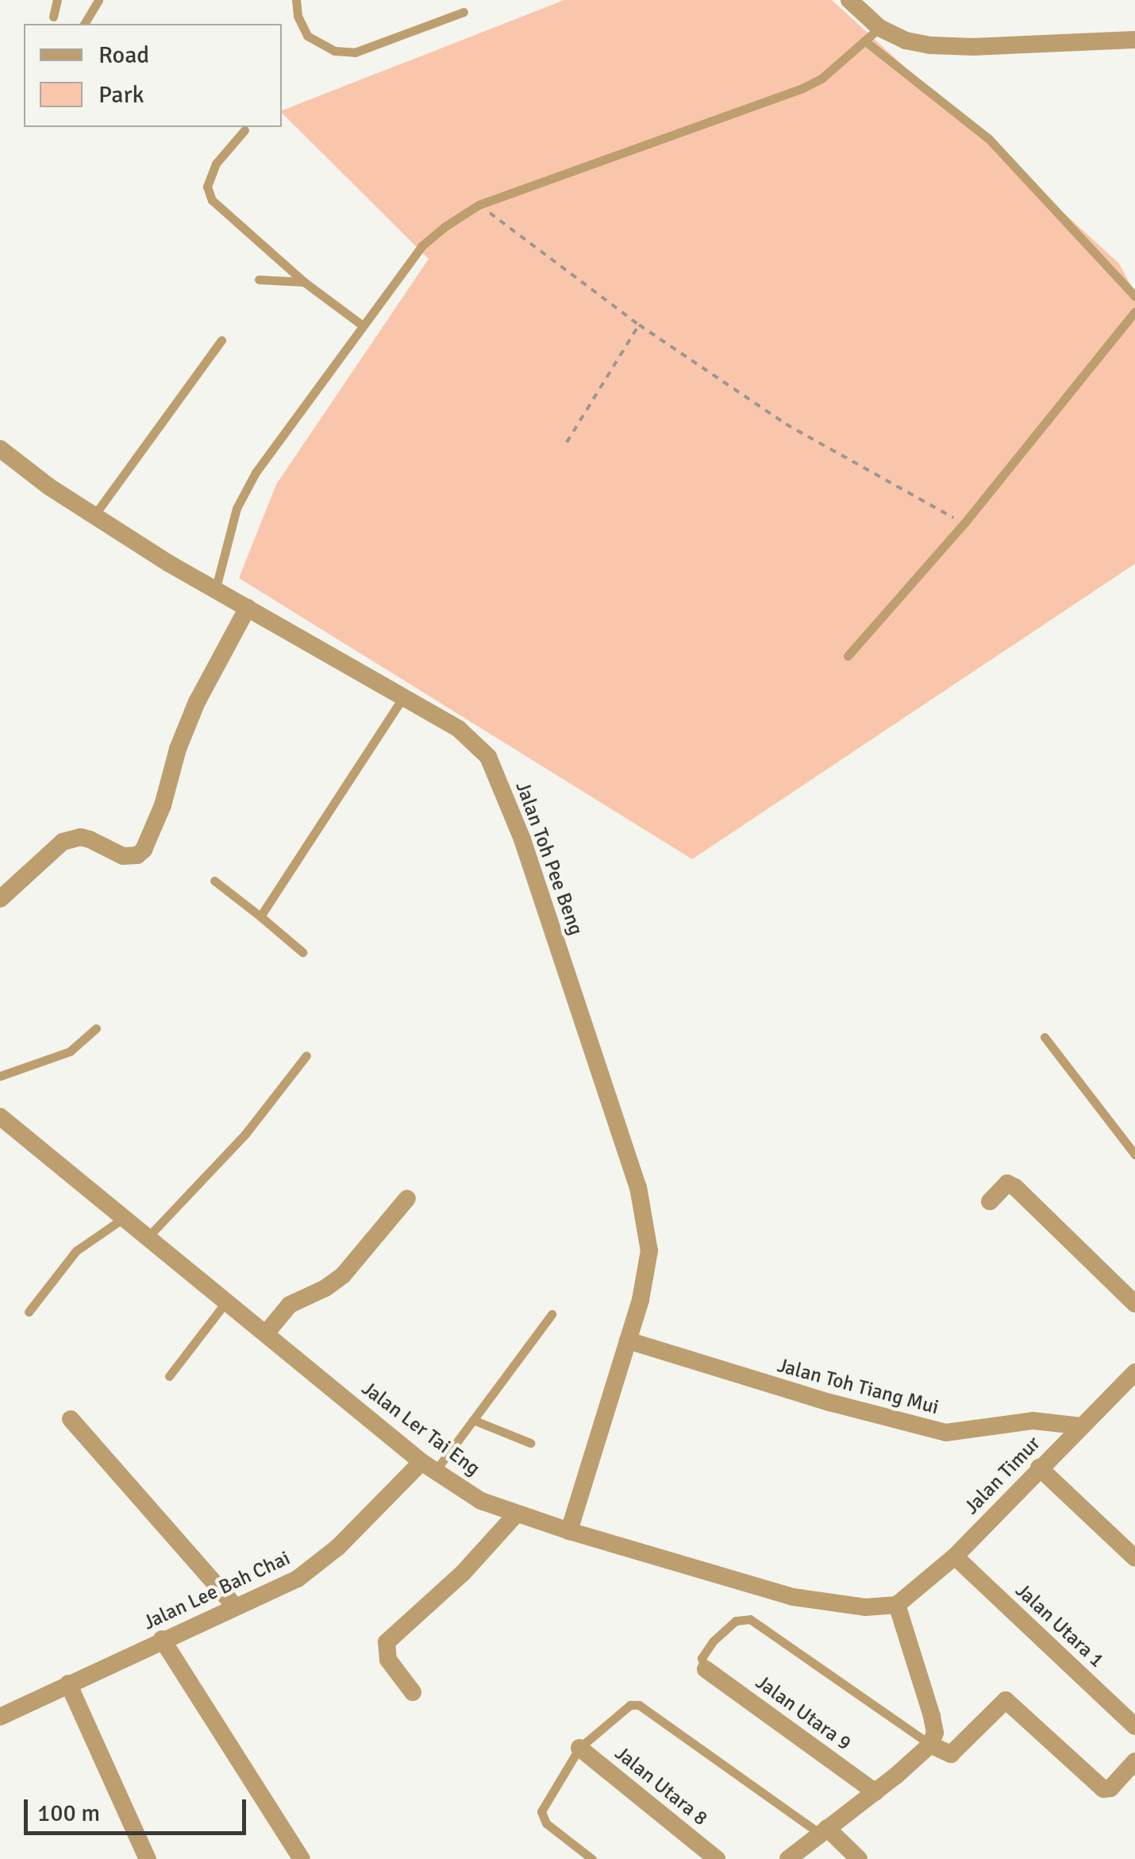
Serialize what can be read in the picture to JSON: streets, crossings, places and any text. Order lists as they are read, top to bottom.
{
  "streets": {
    "street": [
      "Jalan Toh Pee Beng",
      "Jalan Toh Tiang Mui",
      "Jalan Ler Tai Eng",
      "Jalan Timur",
      "Jalan Lee Bah Chai",
      "Jalan Utara 1",
      "Jalan Utara 9",
      "Jalan Utara 8"
    ]
  },
  "crossings": [
    ["Jalan Toh Pee Beng", "Jalan Toh Tiang Mui"],
    ["Jalan Toh Pee Beng", "Jalan Ler Tai Eng"],
    ["Jalan Toh Tiang Mui", "Jalan Timur"],
    ["Jalan Ler Tai Eng", "Jalan Timur"],
    ["Jalan Ler Tai Eng", "Jalan Lee Bah Chai"],
    ["Jalan Timur", "Jalan Utara 1"]
  ],
  "legend": ["Road", "Park"],
  "scale_bar": "100 m"
}
